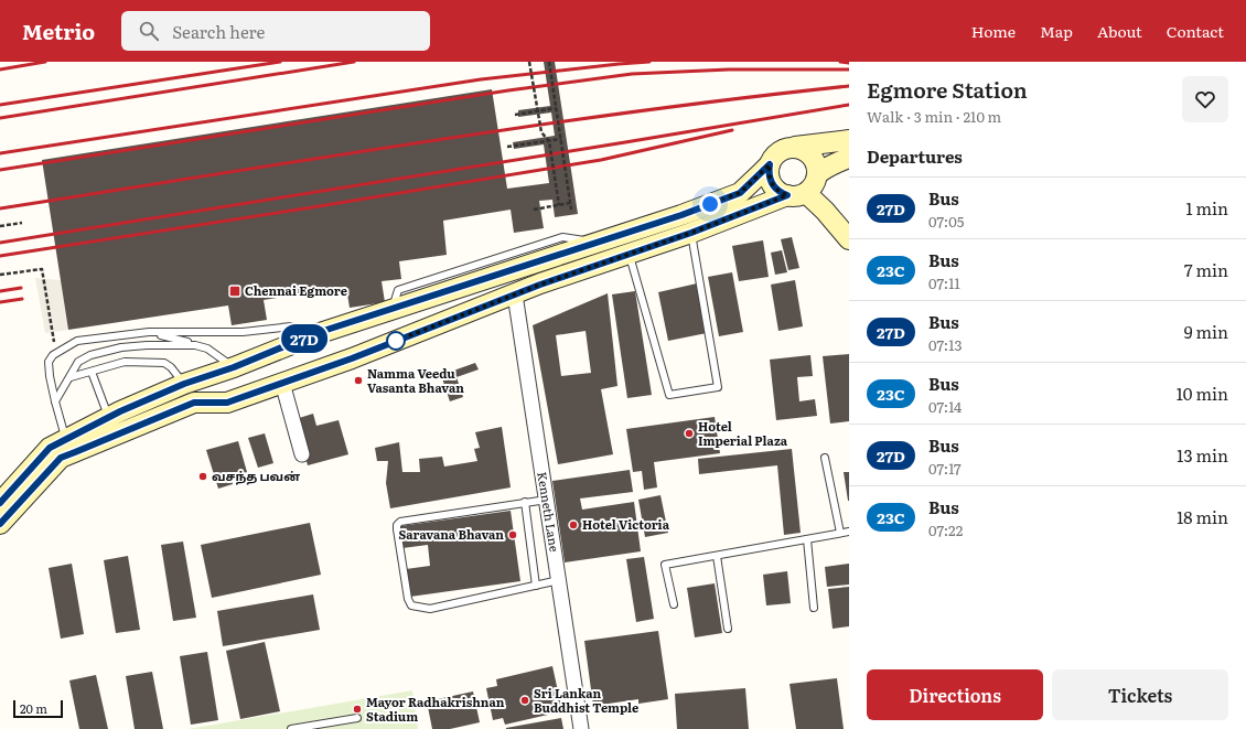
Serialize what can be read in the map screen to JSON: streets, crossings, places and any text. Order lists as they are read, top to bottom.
{
  "streets": {
    "street": ["Kenneth Lane"]
  },
  "places": {
    "transit": ["Chennai Egmore"],
    "other": [
      "Namma Veedu Vasanta Bhavan",
      "Hotel Imperial Plaza",
      "வசந்த பவன்",
      "Hotel Victoria",
      "Saravana Bhavan",
      "Sri Lankan Buddhist Temple",
      "Mayor Radhakrishnan Stadium"
    ]
  },
  "lines": ["bus line 27D"],
  "scale_bar": "20 m",
  "page": {
    "header": "Metrio",
    "search": "Search here",
    "nav": [
      "Home",
      "Map",
      "About",
      "Contact"
    ],
    "on_map": "27D",
    "heading": [
      ["Egmore Station", "Walk · 3 min · 210 m"],
      "Departures"
    ],
    "list": [
      {
        "mark": "27D",
        "name": "Bus",
        "note": "07:05",
        "value": "1 min"
      },
      {
        "mark": "23C",
        "name": "Bus",
        "note": "07:11",
        "value": "7 min"
      },
      {
        "mark": "27D",
        "name": "Bus",
        "note": "07:13",
        "value": "9 min"
      },
      {
        "mark": "23C",
        "name": "Bus",
        "note": "07:14",
        "value": "10 min"
      },
      {
        "mark": "27D",
        "name": "Bus",
        "note": "07:17",
        "value": "13 min"
      },
      {
        "mark": "23C",
        "name": "Bus",
        "note": "07:22",
        "value": "18 min"
      }
    ],
    "buttons": ["Directions", "Tickets"],
    "scale": "20 m"
  }
}
